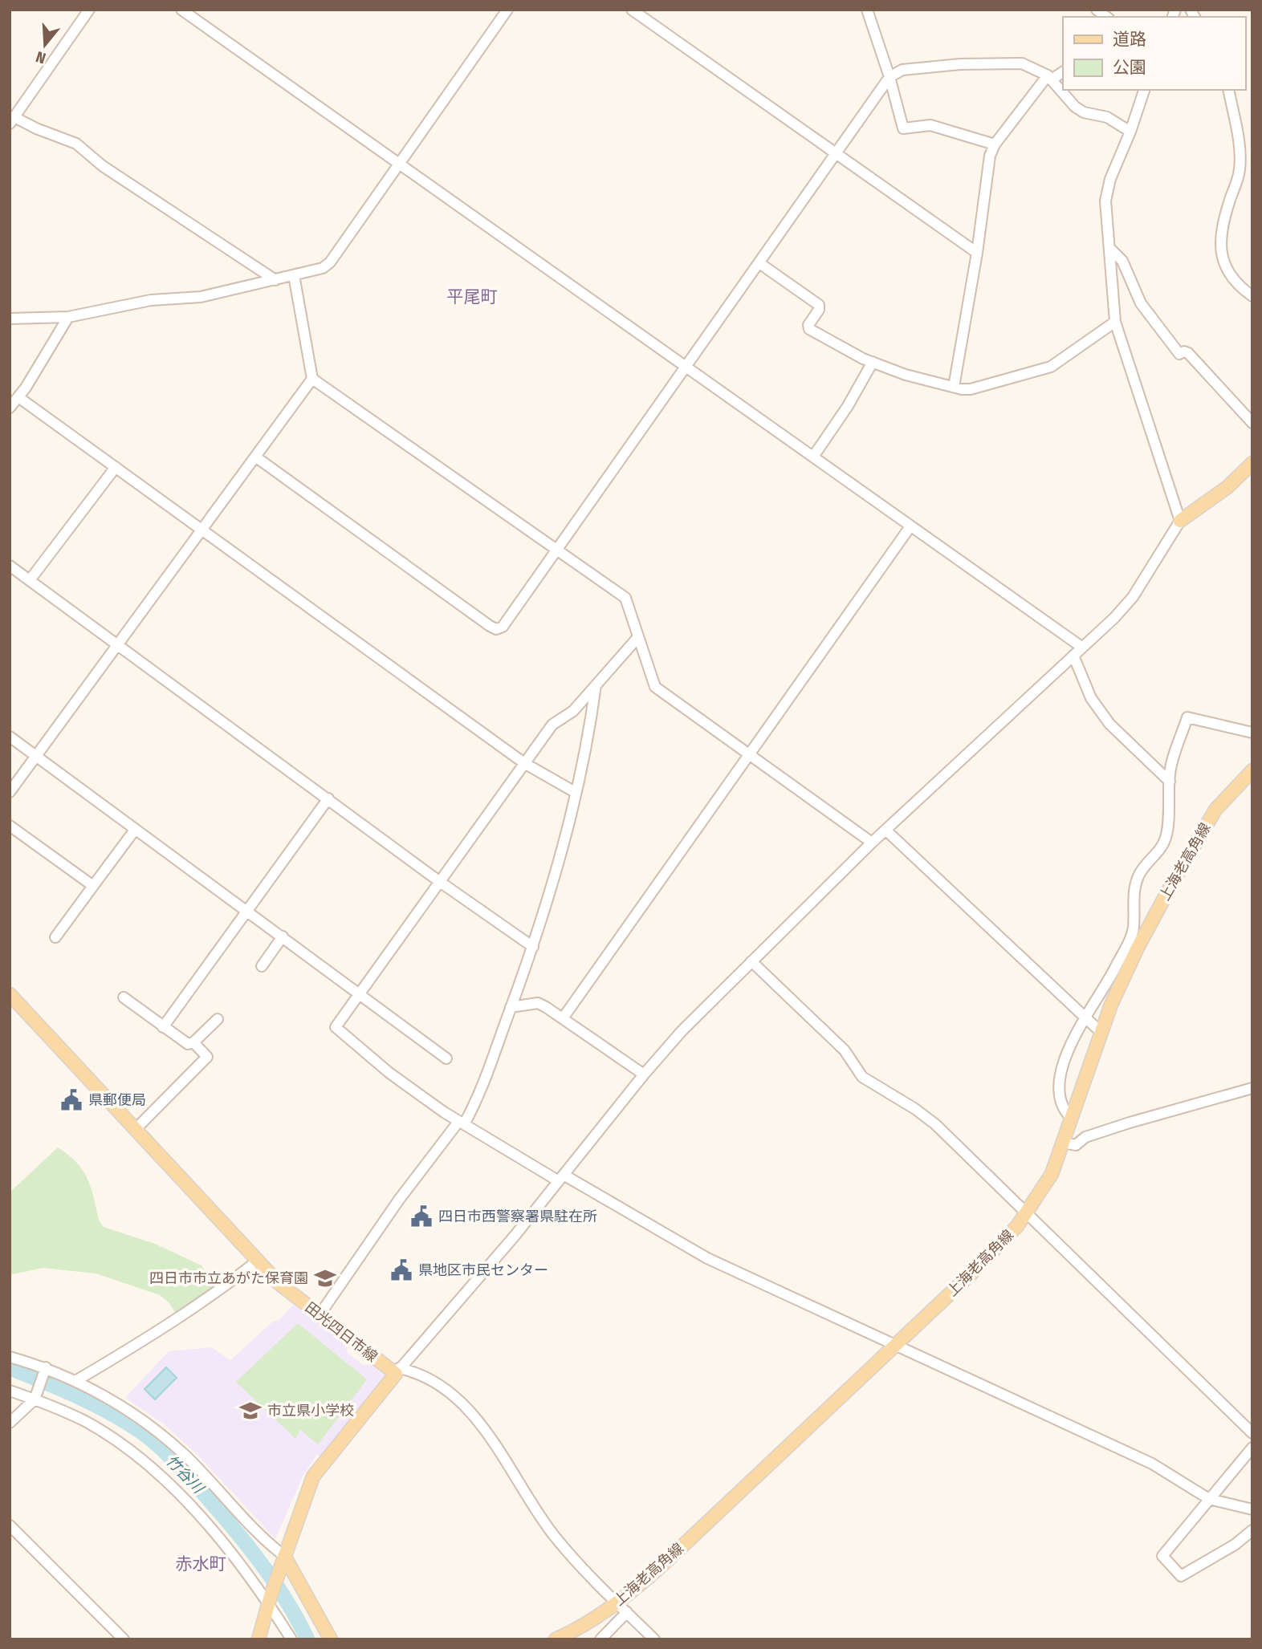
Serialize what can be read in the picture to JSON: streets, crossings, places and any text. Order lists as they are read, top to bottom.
{
  "streets": {
    "main road": ["上海老高角線", "田光四日市線"]
  },
  "districts": ["平尾町", "赤水町"],
  "water": ["竹谷川"],
  "places": {
    "public building": ["県郵便局", "四日市西警察署県駐在所", "県地区市民センター"],
    "school or university": ["四日市市立あがた保育園", "市立県小学校"]
  },
  "legend": ["道路", "公園"],
  "north": "bottom"
}
